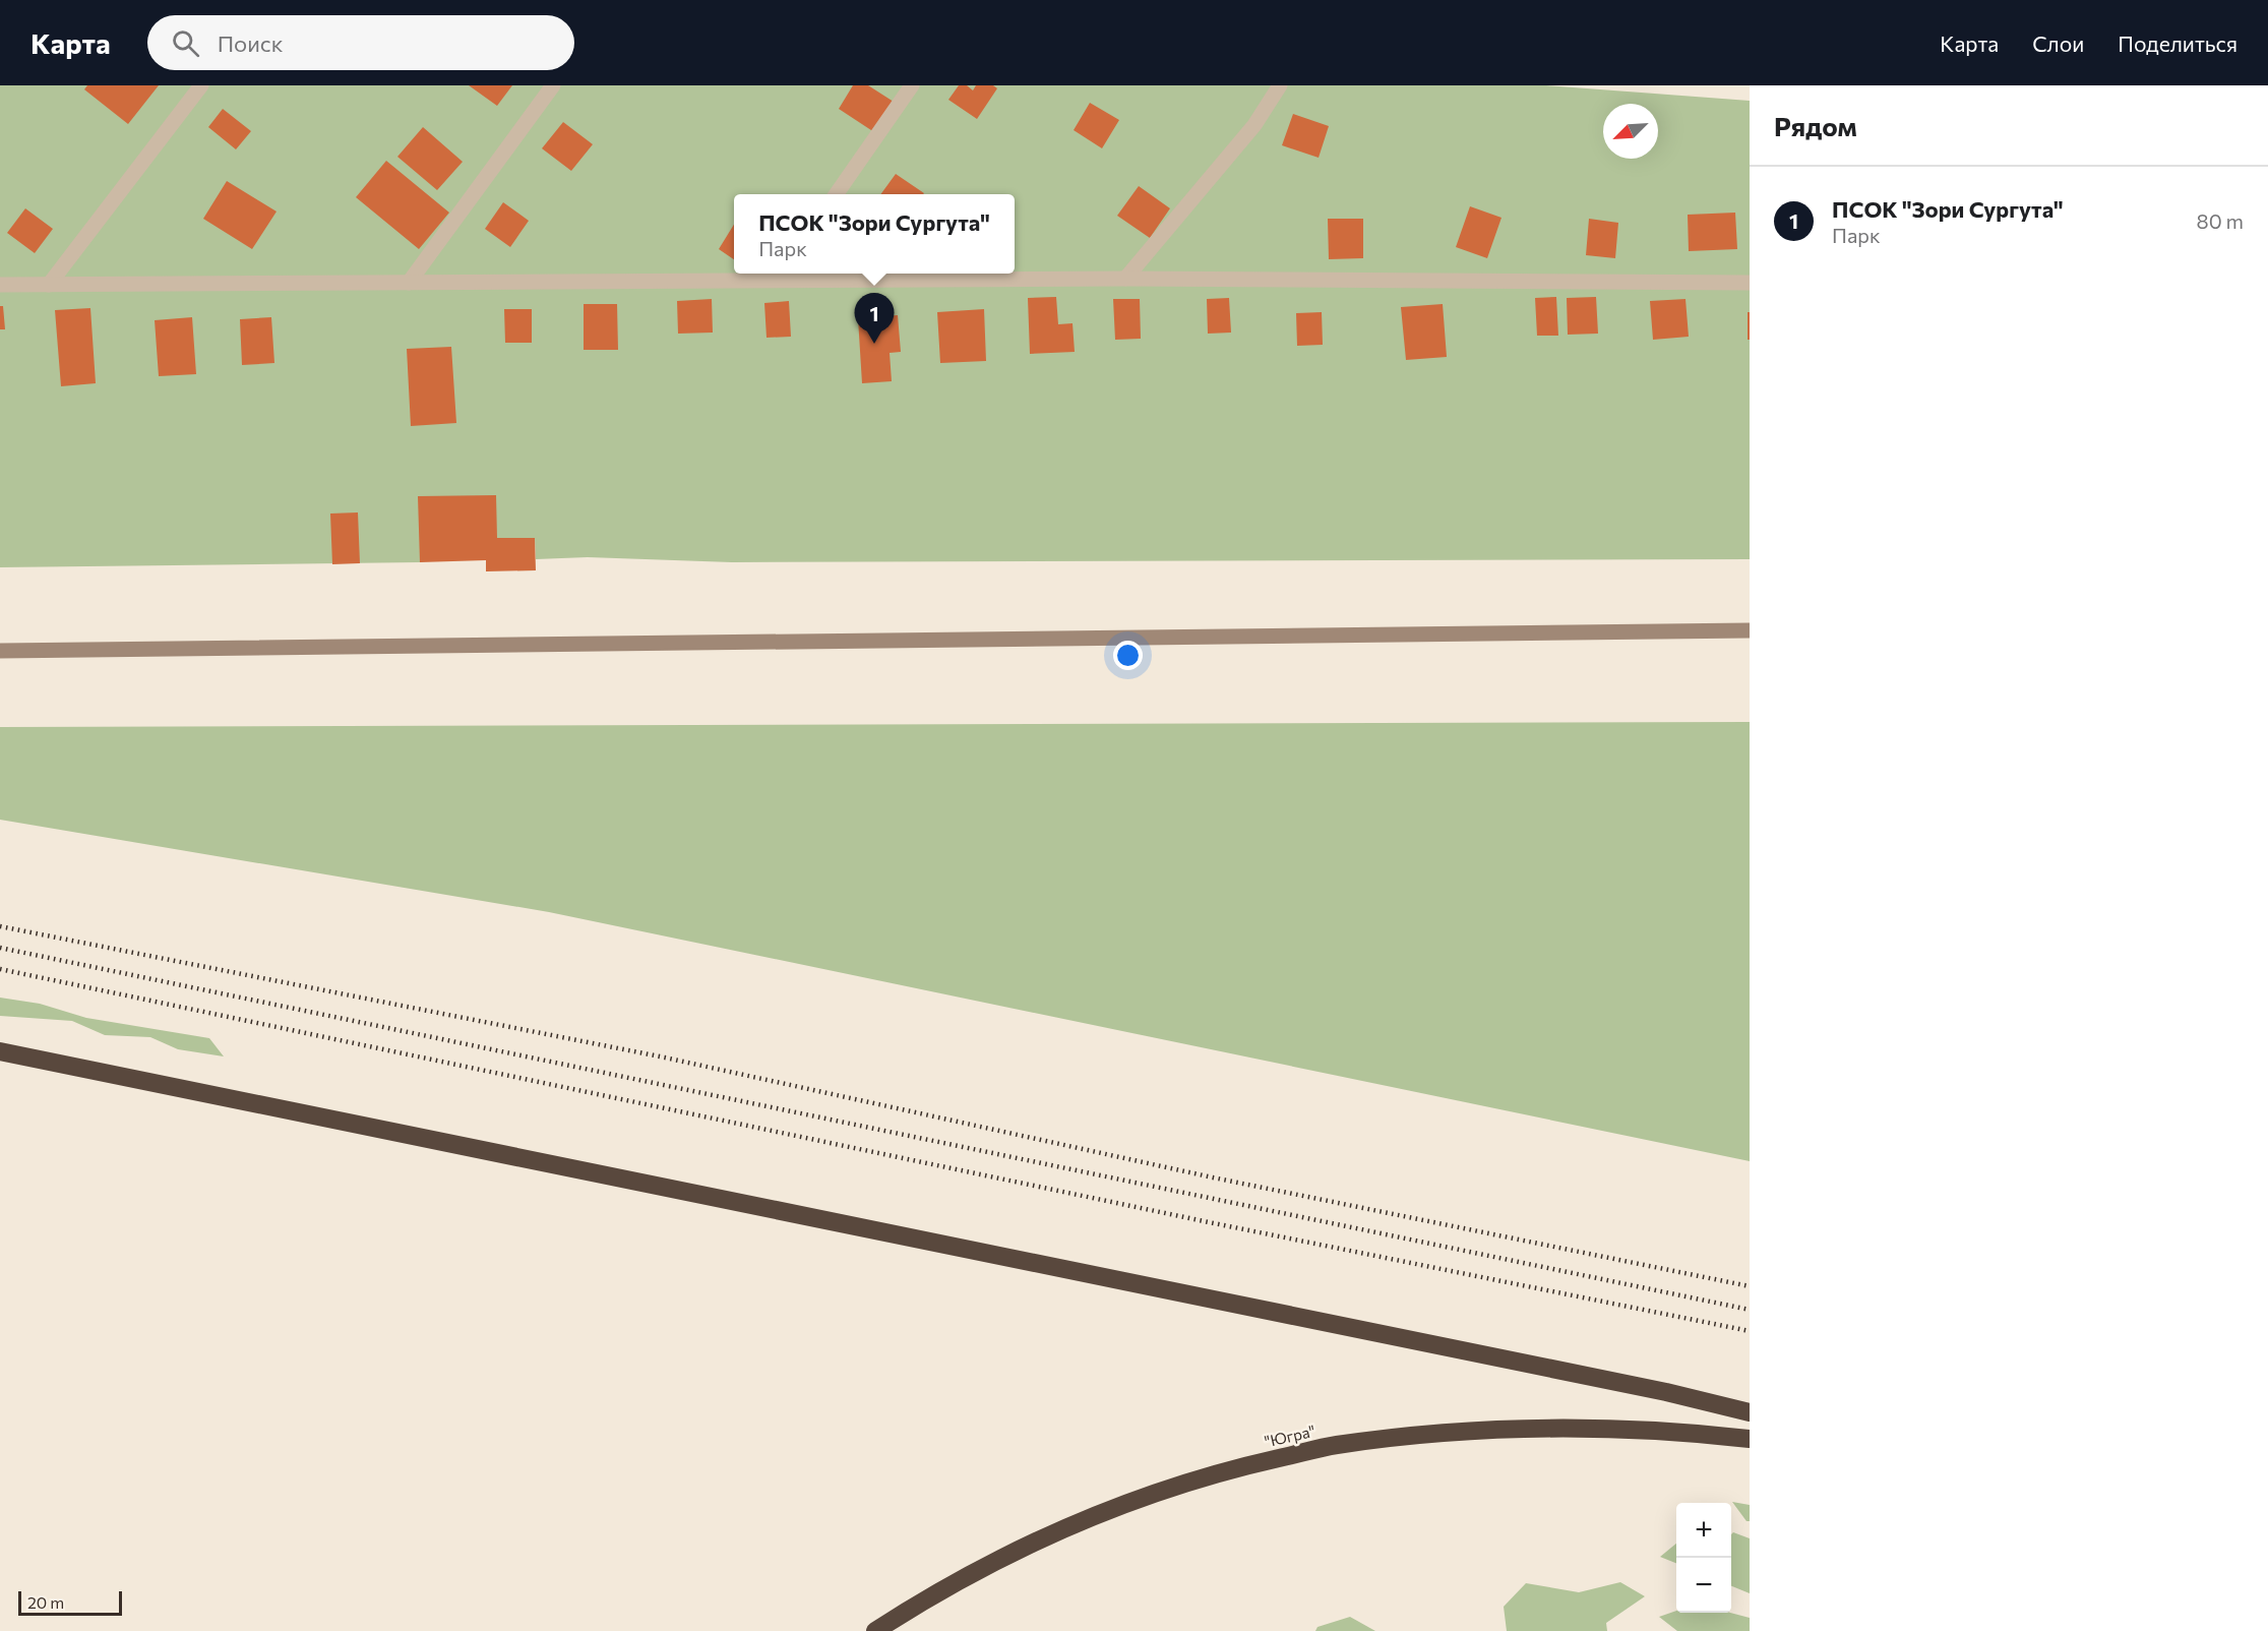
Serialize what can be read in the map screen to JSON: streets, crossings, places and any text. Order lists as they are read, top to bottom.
{
  "streets": {
    "highway": ["\"Югра\""]
  },
  "scale_bar": "20 m",
  "north": "bottom left",
  "page": {
    "header": "Карта",
    "search": "Поиск",
    "nav": ["Карта", "Слои", "Поделиться"],
    "heading": "Рядом",
    "list": [
      {
        "mark": "1",
        "name": "ПСОК \"Зори Сургута\"",
        "note": "Парк",
        "value": "80 m"
      }
    ],
    "popup": ["ПСОК \"Зори Сургута\"", "Парк"],
    "pins": "1",
    "map_buttons": ["+", "−"],
    "scale": "20 m"
  }
}
